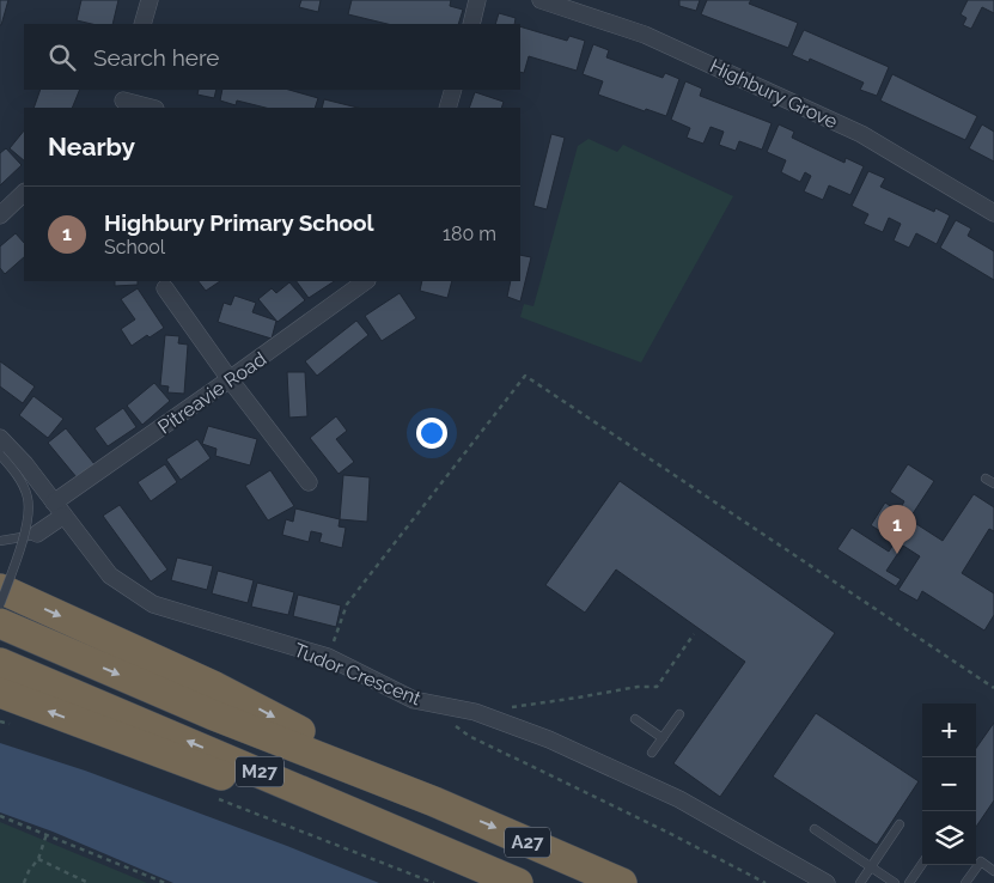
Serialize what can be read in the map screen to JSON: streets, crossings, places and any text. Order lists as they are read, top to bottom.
{
  "streets": {
    "highway": ["M27", "A27"],
    "street": ["Highbury Grove", "Pitreavie Road", "Tudor Crescent"]
  },
  "crossings": [
    ["Pitreavie Road", "Tudor Crescent"],
    ["M27", "A27"]
  ],
  "page": {
    "search": "Search here",
    "heading": "Nearby",
    "list": [
      {
        "mark": "1",
        "name": "Highbury Primary School",
        "note": "School",
        "value": "180 m"
      }
    ],
    "pins": "1",
    "map_buttons": ["+", "−"]
  }
}
